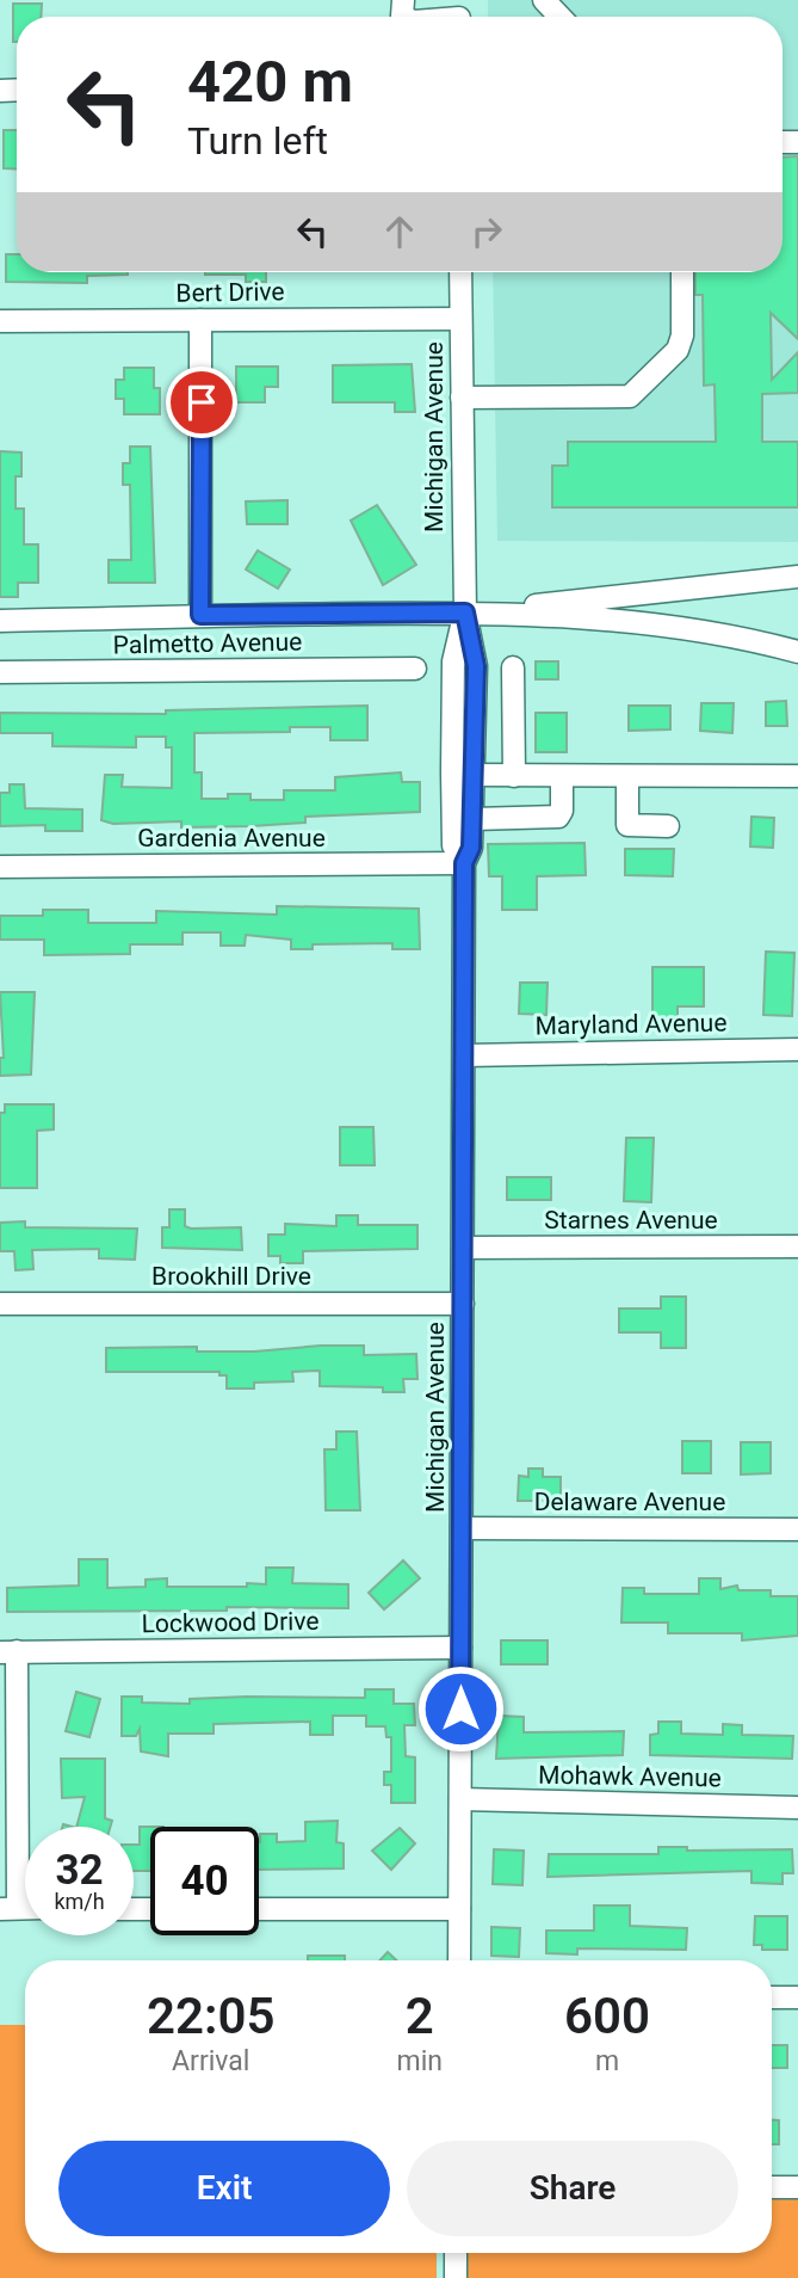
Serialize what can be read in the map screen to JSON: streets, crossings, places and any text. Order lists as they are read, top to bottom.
{
  "streets": {
    "street": [
      "Bert Drive",
      "Michigan Avenue",
      "Palmetto Avenue",
      "Gardenia Avenue",
      "Maryland Avenue",
      "Starnes Avenue",
      "Brookhill Drive",
      "Delaware Avenue",
      "Lockwood Drive",
      "Mohawk Avenue"
    ]
  },
  "crossings": [
    ["Bert Drive", "Michigan Avenue"],
    ["Michigan Avenue", "Gardenia Avenue"],
    ["Michigan Avenue", "Maryland Avenue"],
    ["Michigan Avenue", "Starnes Avenue"],
    ["Michigan Avenue", "Brookhill Drive"],
    ["Michigan Avenue", "Delaware Avenue"],
    ["Michigan Avenue", "Lockwood Drive"],
    ["Michigan Avenue", "Mohawk Avenue"]
  ],
  "page": {
    "turn": ["420 m", "Turn left"],
    "speed": "32 km/h",
    "limit": "40",
    "eta": [
      "22:05",
      "Arrival",
      "2",
      "min",
      "600",
      "m"
    ],
    "buttons": ["Exit", "Share"]
  }
}
